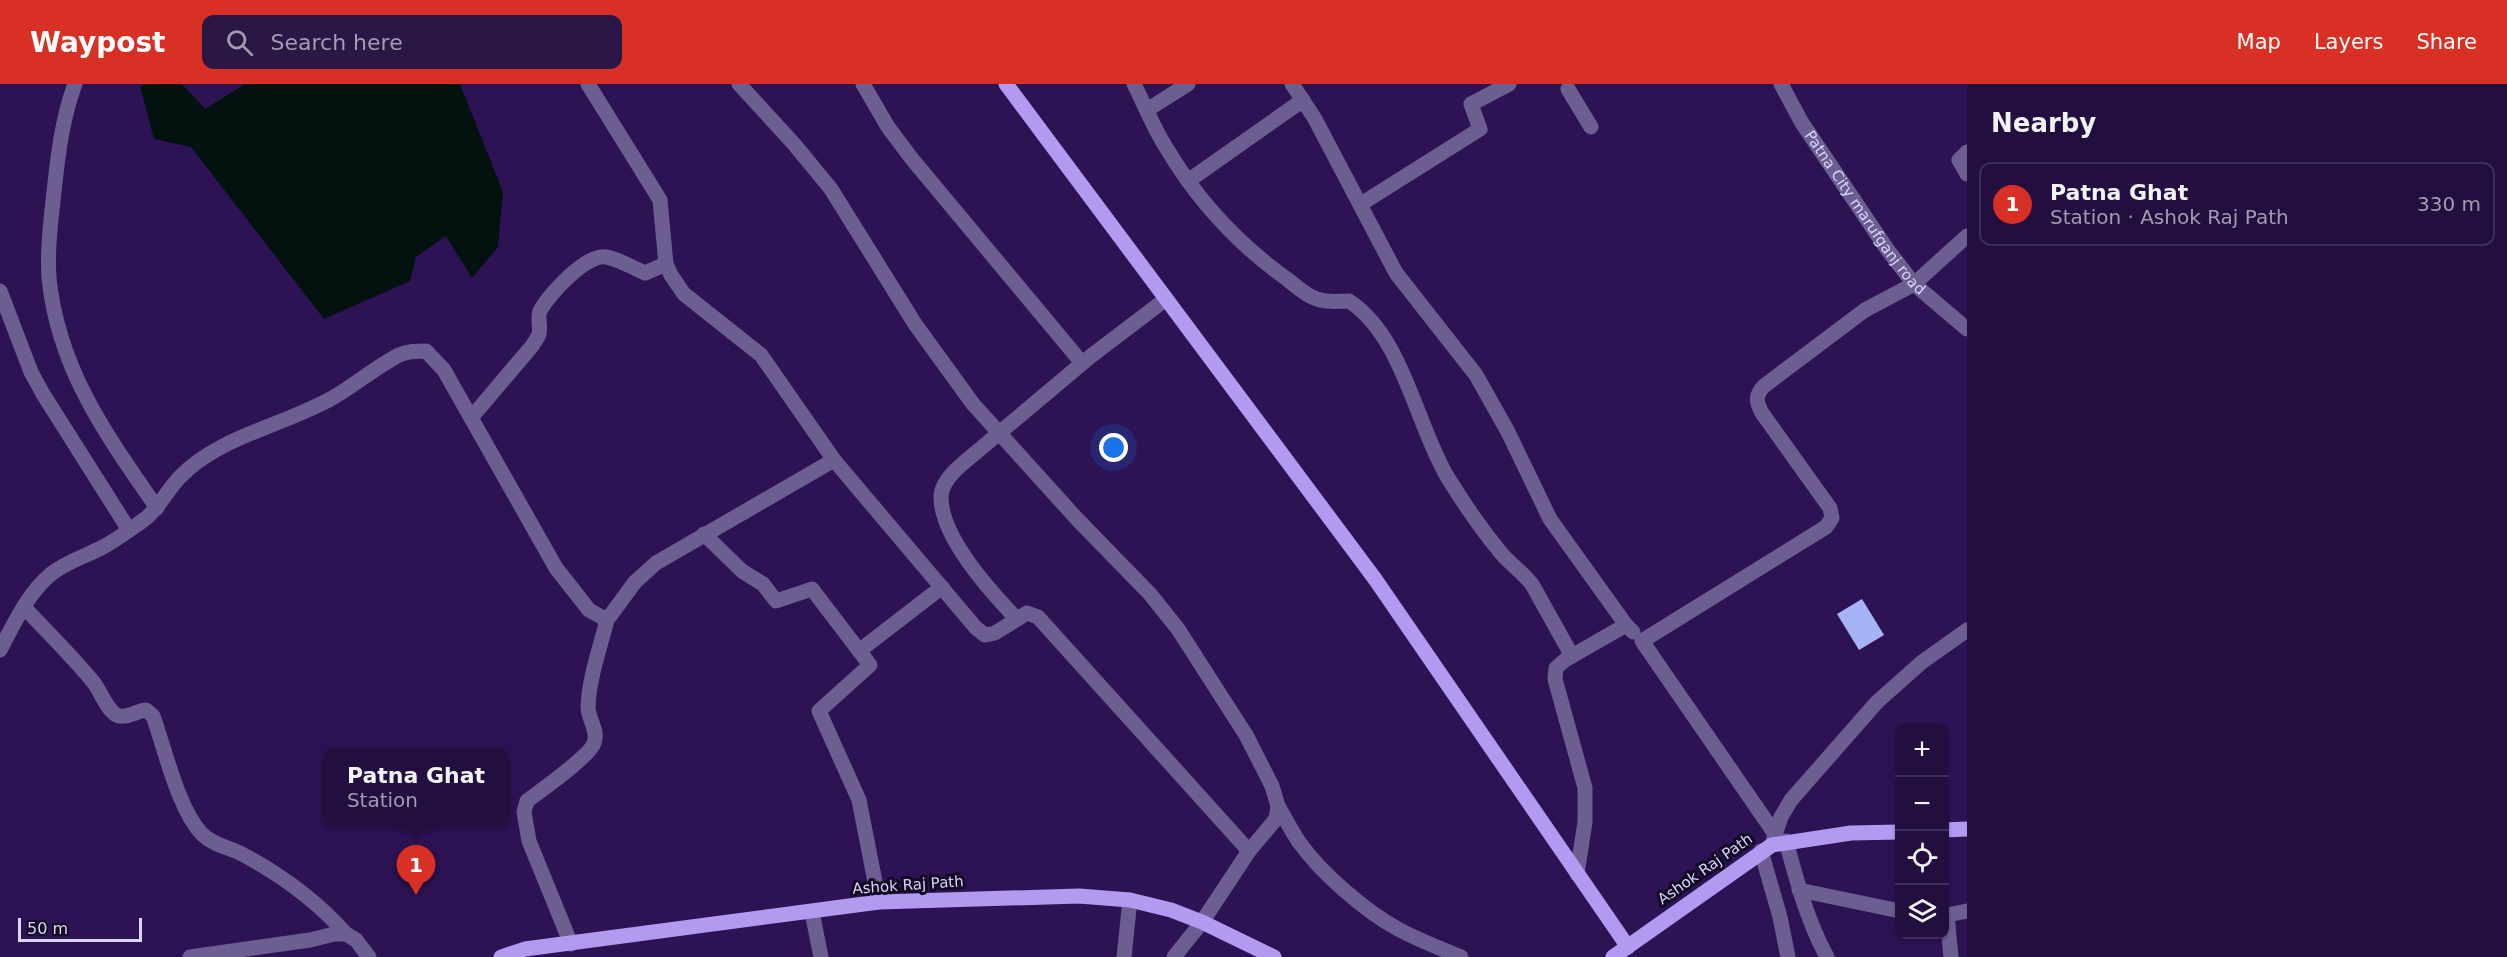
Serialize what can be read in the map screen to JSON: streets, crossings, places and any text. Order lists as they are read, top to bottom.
{
  "streets": {
    "main road": ["Ashok Raj Path"],
    "street": ["Patna City marufganj road"]
  },
  "scale_bar": "50 m",
  "page": {
    "header": "Waypost",
    "search": "Search here",
    "nav": ["Map", "Layers", "Share"],
    "heading": "Nearby",
    "list": [
      {
        "mark": "1",
        "name": "Patna Ghat",
        "note": "Station · Ashok Raj Path",
        "value": "330 m"
      }
    ],
    "map_buttons": ["+", "−"],
    "popup": ["Patna Ghat", "Station"],
    "pins": "1",
    "scale": "50 m"
  }
}
